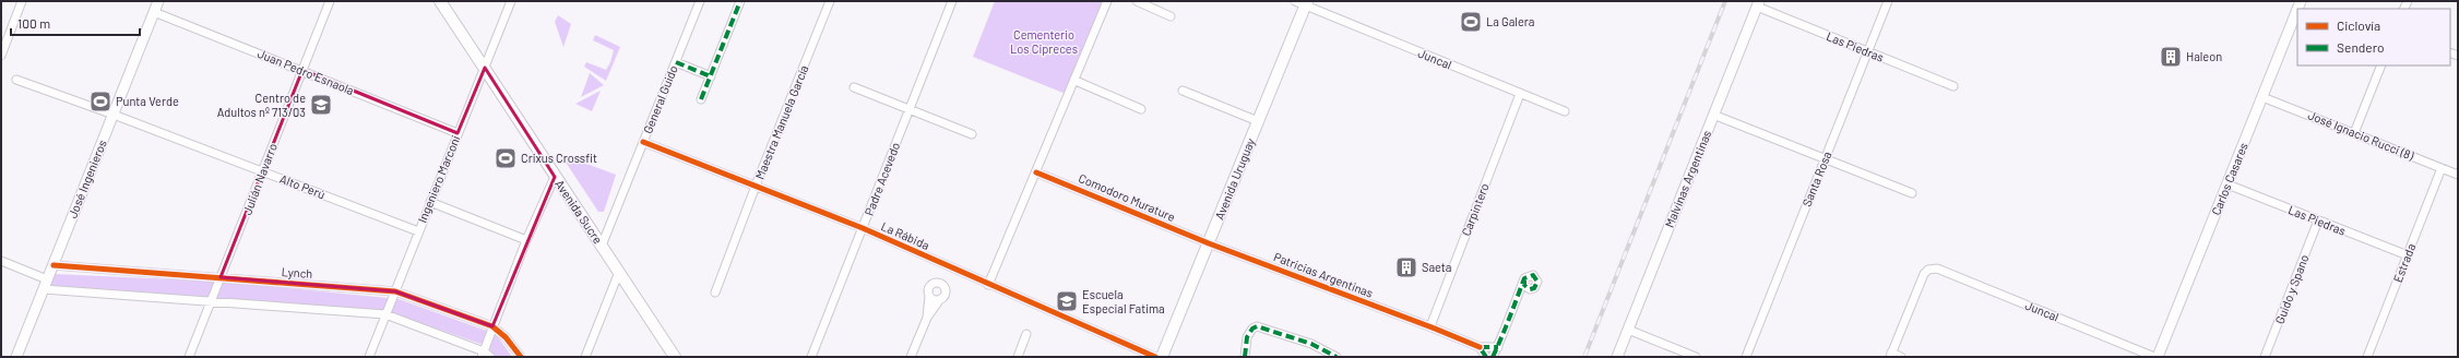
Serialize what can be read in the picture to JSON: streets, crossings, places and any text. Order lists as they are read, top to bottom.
{
  "streets": {
    "main road": ["Avenida Uruguay", "Avenida Sucre"],
    "street": [
      "Las Piedras",
      "Juncal",
      "Juan Pedro Esnaola",
      "General Guido",
      "Maestra Manuela García",
      "José Ignacio Rucci (8)",
      "José Ingenieros",
      "Julián Navarro",
      "Ingeniero Marconi",
      "Padre Acevedo",
      "Malvinas Argentinas",
      "Santa Rosa",
      "Carlos Casares",
      "Alto Perú",
      "Comodoro Murature",
      "Carpintero",
      "La Rábida",
      "Estrada",
      "Lynch",
      "Patricias Argentinas",
      "Guido y Spano"
    ]
  },
  "crossings": [
    ["Las Piedras", "Malvinas Argentinas"],
    ["Las Piedras", "Santa Rosa"],
    ["Las Piedras", "Carlos Casares"],
    ["Las Piedras", "Estrada"],
    ["Las Piedras", "Guido y Spano"],
    ["Juncal", "Avenida Uruguay"],
    ["Juncal", "Carpintero"],
    ["Juan Pedro Esnaola", "José Ingenieros"],
    ["Juan Pedro Esnaola", "Julián Navarro"],
    ["Juan Pedro Esnaola", "Ingeniero Marconi"],
    ["General Guido", "Avenida Sucre"],
    ["General Guido", "La Rábida"],
    ["Maestra Manuela García", "La Rábida"],
    ["José Ignacio Rucci (8)", "Carlos Casares"],
    ["José Ignacio Rucci (8)", "Estrada"],
    ["José Ingenieros", "Alto Perú"],
    ["José Ingenieros", "Lynch"],
    ["Julián Navarro", "Alto Perú"],
    ["Julián Navarro", "Lynch"],
    ["Ingeniero Marconi", "Alto Perú"],
    ["Ingeniero Marconi", "Avenida Sucre"],
    ["Ingeniero Marconi", "Lynch"],
    ["Padre Acevedo", "La Rábida"],
    ["Avenida Uruguay", "Comodoro Murature"],
    ["Avenida Uruguay", "Patricias Argentinas"],
    ["Comodoro Murature", "Patricias Argentinas"],
    ["Carpintero", "Patricias Argentinas"]
  ],
  "parks": ["Cementerio Los Cipreces"],
  "places": {
    "sports": ["La Galera", "Punta Verde", "Crixus Crossfit"],
    "building": ["Haleon", "Saeta"],
    "school or university": ["Centro de Adultos nº 713/03", "Escuela Especial Fatima"]
  },
  "legend": ["Ciclovía", "Sendero"],
  "scale_bar": "100 m"
}
